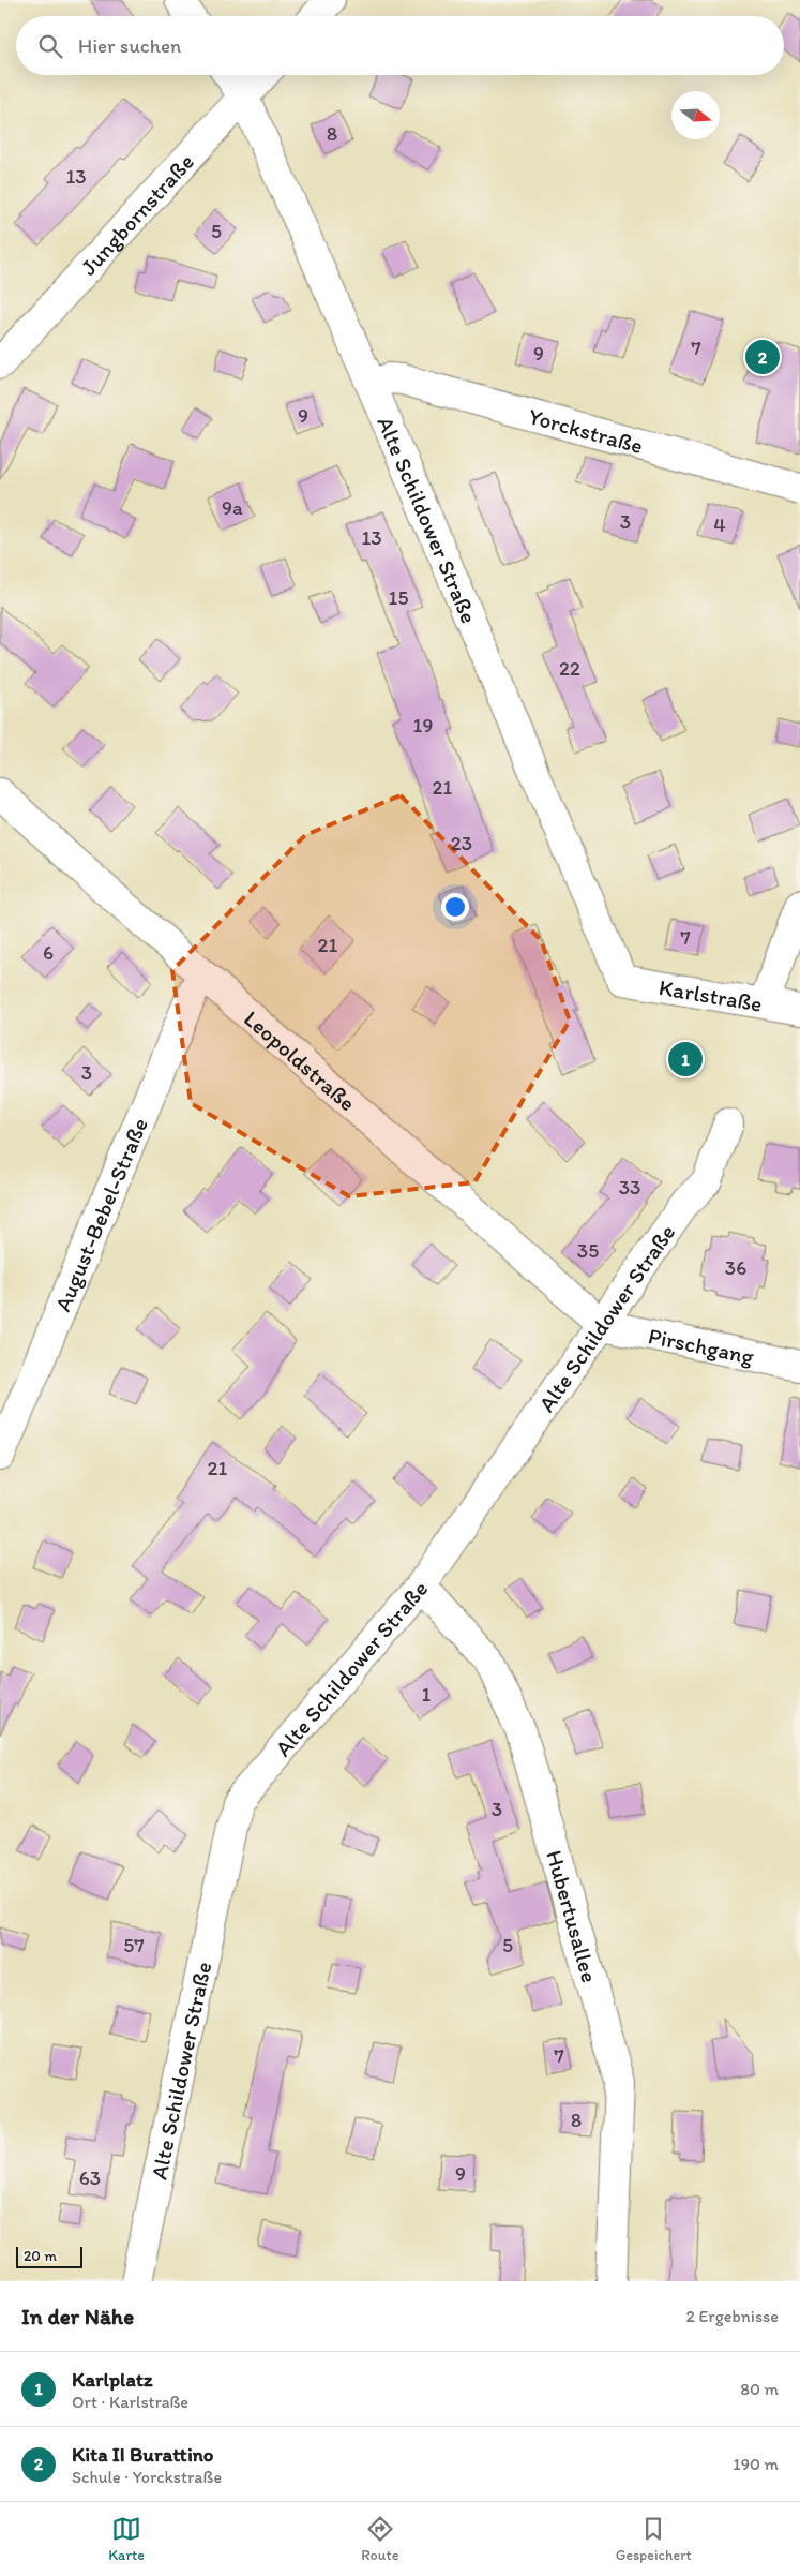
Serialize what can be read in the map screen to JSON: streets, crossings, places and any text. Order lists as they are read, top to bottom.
{
  "streets": {
    "street": [
      "Jungbornstraße",
      "Yorckstraße",
      "Alte Schildower Straße",
      "Karlstraße",
      "Leopoldstraße",
      "August-Bebel-Straße",
      "Pirschgang",
      "Hubertusallee"
    ]
  },
  "crossings": [
    ["Jungbornstraße", "Alte Schildower Straße"],
    ["Yorckstraße", "Alte Schildower Straße"],
    ["Alte Schildower Straße", "Karlstraße"],
    ["Alte Schildower Straße", "Leopoldstraße"],
    ["Alte Schildower Straße", "Pirschgang"],
    ["Alte Schildower Straße", "Hubertusallee"],
    ["Leopoldstraße", "August-Bebel-Straße"],
    ["Leopoldstraße", "Pirschgang"]
  ],
  "house_numbers": [
    "8",
    "13",
    "5",
    "7",
    "9",
    "9",
    "9a",
    "3",
    "4",
    "13",
    "15",
    "22",
    "19",
    "21",
    "23",
    "7",
    "21",
    "6",
    "3",
    "33",
    "35",
    "36",
    "21",
    "1",
    "3",
    "57",
    "5",
    "7",
    "8",
    "9",
    "63"
  ],
  "scale_bar": "20 m",
  "north": "right",
  "page": {
    "search": "Hier suchen",
    "pins": ["2", "1"],
    "scale": "20 m",
    "heading": ["In der Nähe", "2 Ergebnisse"],
    "list": [
      {
        "mark": "1",
        "name": "Karlplatz",
        "note": "Ort · Karlstraße",
        "value": "80 m"
      },
      {
        "mark": "2",
        "name": "Kita II Burattino",
        "note": "Schule · Yorckstraße",
        "value": "190 m"
      }
    ],
    "nav": ["Karte", "Route", "Gespeichert"]
  }
}
